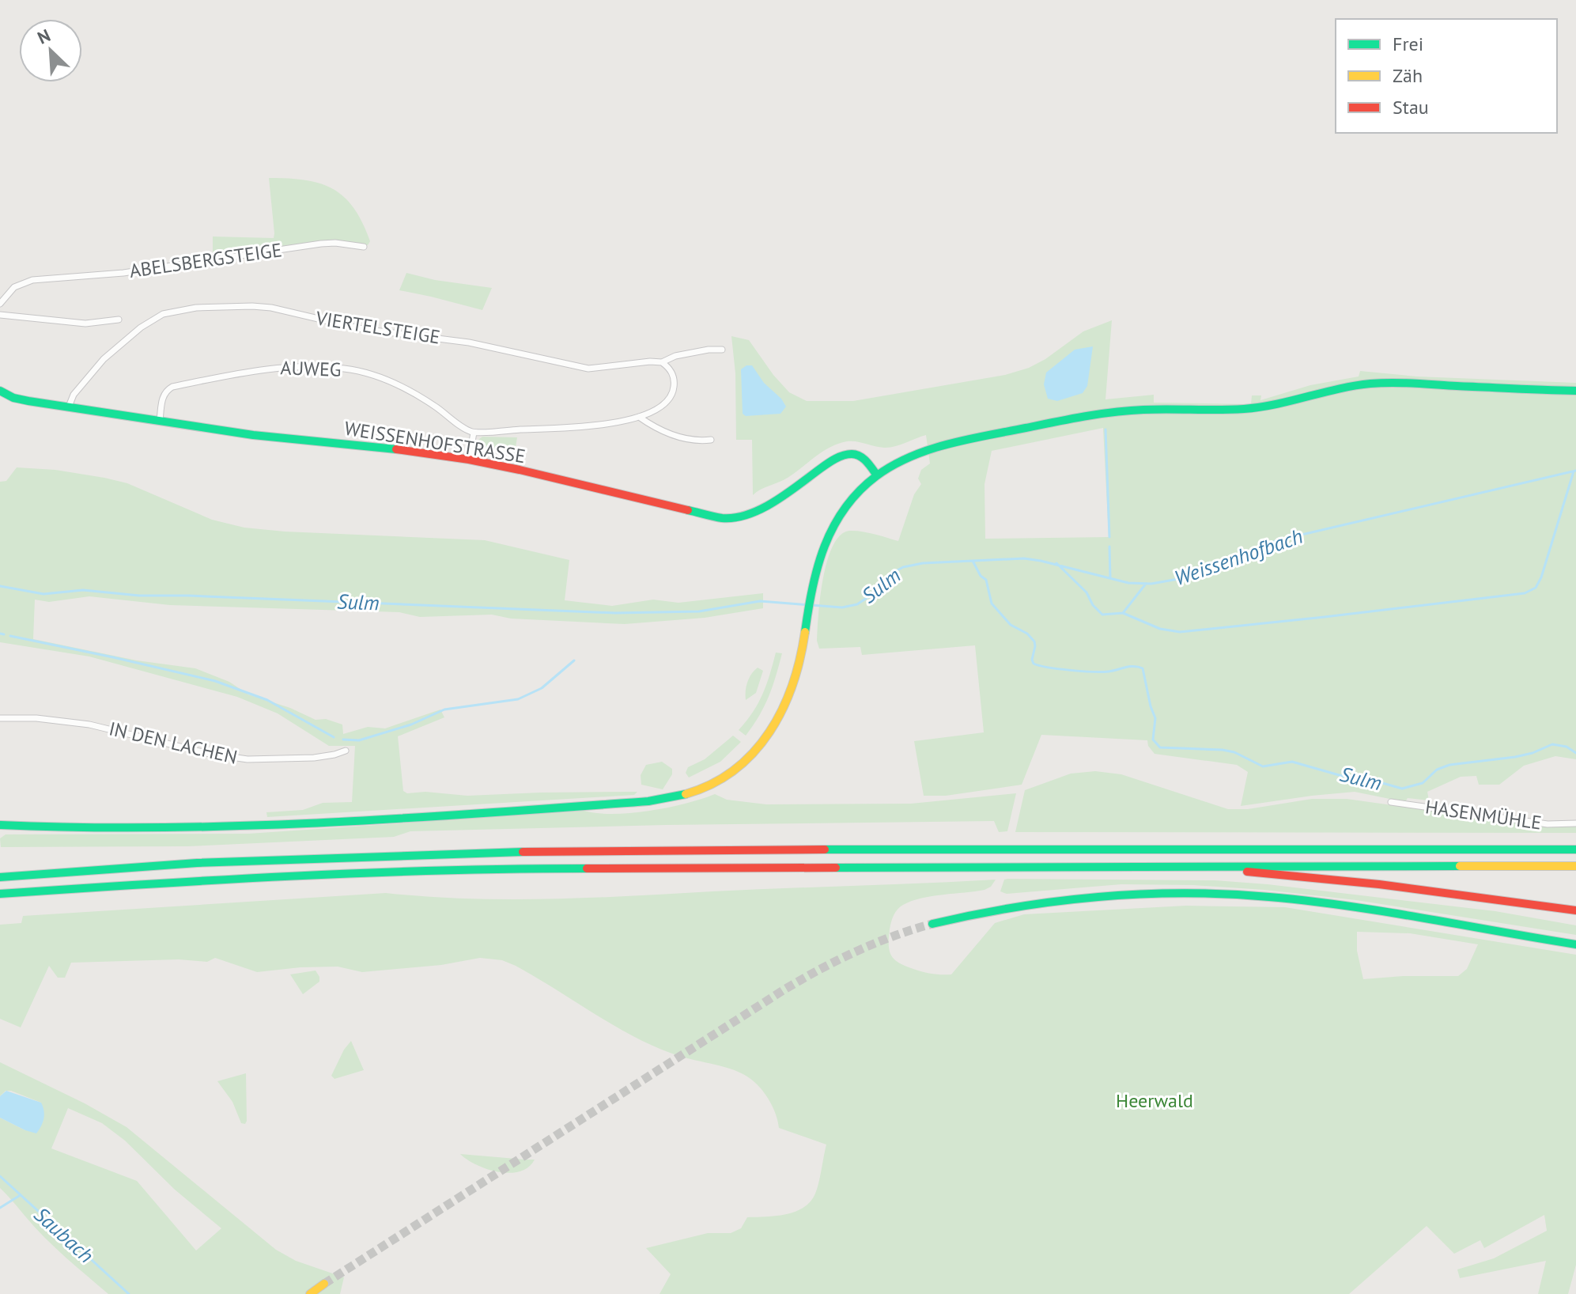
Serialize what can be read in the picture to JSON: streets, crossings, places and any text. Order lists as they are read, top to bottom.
{
  "streets": {
    "main road": ["WEISSENHOFSTRASSE"],
    "street": [
      "ABELSBERGSTEIGE",
      "VIERTELSTEIGE",
      "AUWEG",
      "IN DEN LACHEN",
      "HASENMÜHLE"
    ]
  },
  "crossings": [
    ["VIERTELSTEIGE", "WEISSENHOFSTRASSE"],
    ["AUWEG", "WEISSENHOFSTRASSE"]
  ],
  "water": ["Weissenhofbach", "Sulm", "Saubach"],
  "parks": ["Heerwald"],
  "legend": ["Frei", "Zäh", "Stau"],
  "north": "top left"
}
